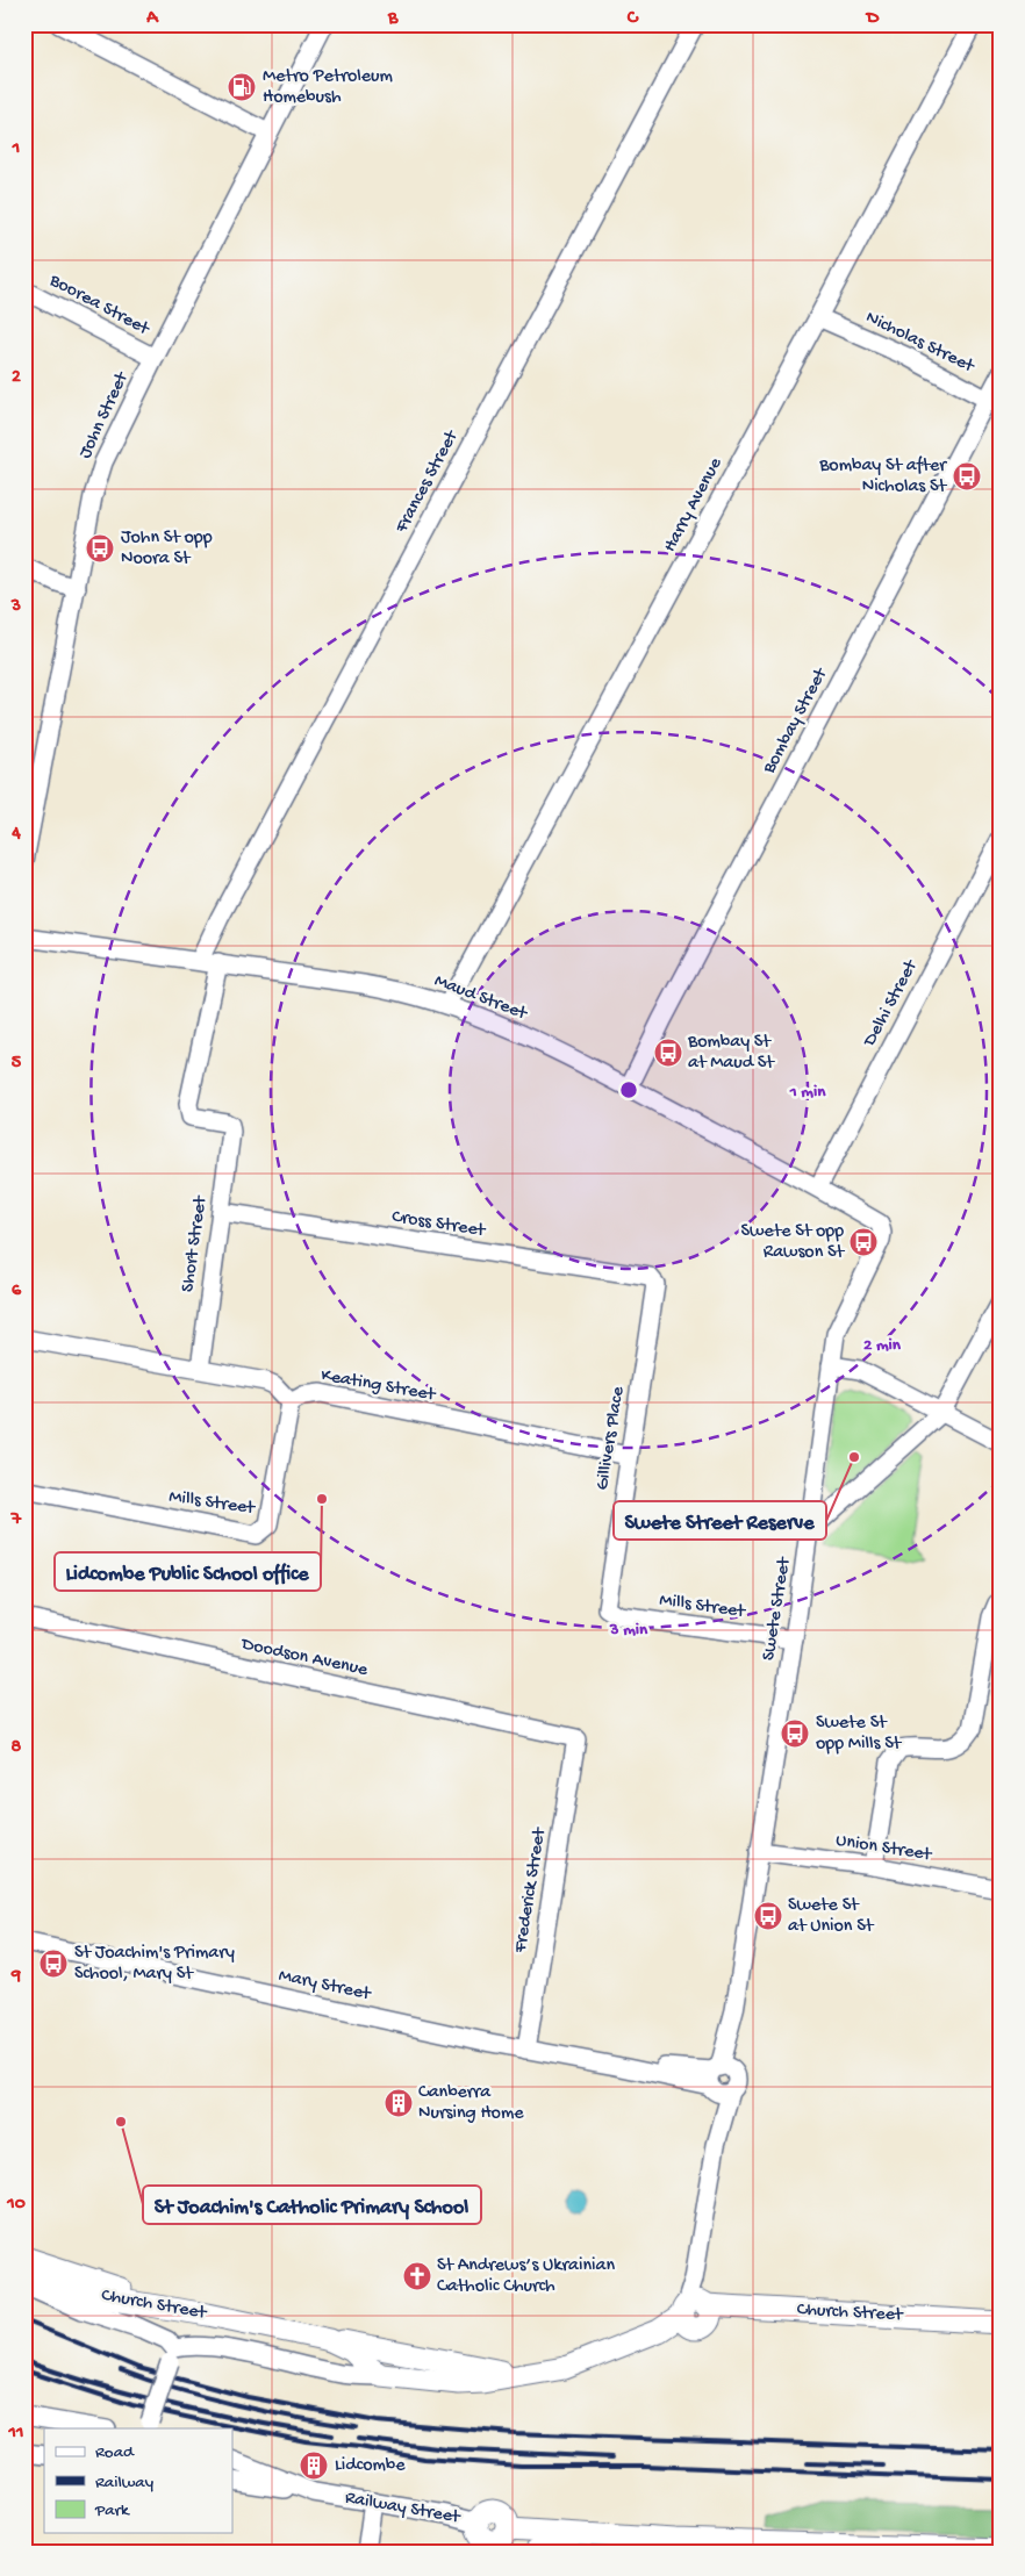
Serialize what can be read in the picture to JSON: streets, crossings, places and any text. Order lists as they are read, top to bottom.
{
  "streets": {
    "main road": ["Church Street"],
    "street": [
      "Boorea Street",
      "Nicholas Street",
      "John Street",
      "Frances Street",
      "Harry Avenue",
      "Bombay Street",
      "Maud Street",
      "Delhi Street",
      "Cross Street",
      "Short Street",
      "Keating Street",
      "Gillivers Place",
      "Mills Street",
      "Swete Street",
      "Doodson Avenue",
      "Union Street",
      "Frederick Street",
      "Mary Street",
      "Railway Street"
    ]
  },
  "crossings": [
    ["Boorea Street", "John Street"],
    ["Nicholas Street", "Harry Avenue"],
    ["Nicholas Street", "Bombay Street"],
    ["Frances Street", "Maud Street"],
    ["Harry Avenue", "Maud Street"],
    ["Bombay Street", "Maud Street"],
    ["Maud Street", "Delhi Street"],
    ["Maud Street", "Short Street"],
    ["Maud Street", "Swete Street"],
    ["Cross Street", "Short Street"],
    ["Cross Street", "Gillivers Place"],
    ["Keating Street", "Gillivers Place"],
    ["Keating Street", "Mills Street"],
    ["Gillivers Place", "Mills Street"],
    ["Mills Street", "Swete Street"],
    ["Swete Street", "Union Street"],
    ["Swete Street", "Mary Street"],
    ["Swete Street", "Church Street"],
    ["Doodson Avenue", "Frederick Street"],
    ["Frederick Street", "Mary Street"]
  ],
  "places": {
    "fuel station": ["Metro Petroleum Homebush"],
    "bus stop": [
      "Bombay St after Nicholas St",
      "John St opp Noora St",
      "Bombay St at Maud St",
      "Swete St opp Rawson St",
      "Swete St opp Mills St",
      "Swete St at Union St",
      "St Joachim's Primary School, Mary St"
    ],
    "other": ["Swete Street Reserve", "Lidcombe Public School office", "St Joachim's Catholic Primary School"],
    "building": ["Canberra Nursing Home", "Lidcombe"],
    "church": ["St Andrews’s Ukrainian Catholic Church"]
  },
  "legend": ["Road", "Railway", "Park"],
  "grid": {
    "columns": [
      "A",
      "B",
      "C",
      "D"
    ],
    "rows": [
      "1",
      "2",
      "3",
      "4",
      "5",
      "6",
      "7",
      "8",
      "9",
      "10",
      "11"
    ]
  },
  "rings": ["1 min", "2 min", "3 min"]
}
